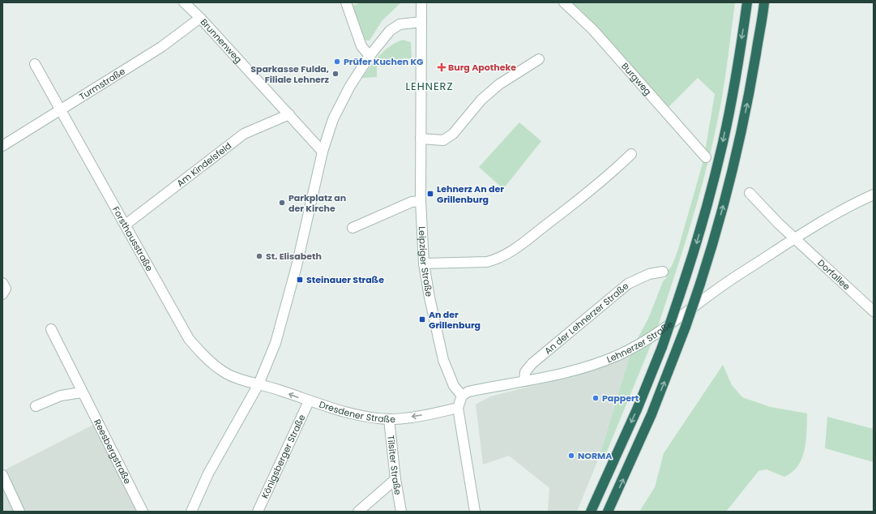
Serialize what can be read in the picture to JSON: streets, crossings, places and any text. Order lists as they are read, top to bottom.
{
  "streets": {
    "street": [
      "Brunnenweg",
      "Burgweg",
      "Turmstraße",
      "Am Kindelsfeld",
      "Forsthausstraße",
      "Leipziger Straße",
      "Dorfallee",
      "An der Lehnerzer Straße",
      "Lehnerzer Straße",
      "Dresdener Straße",
      "Reesbergstraße",
      "Königsberger Straße",
      "Tilsiter Straße"
    ]
  },
  "crossings": [
    ["Brunnenweg", "Turmstraße"],
    ["Brunnenweg", "Am Kindelsfeld"],
    ["Turmstraße", "Forsthausstraße"],
    ["Am Kindelsfeld", "Forsthausstraße"],
    ["Forsthausstraße", "Dresdener Straße"],
    ["Leipziger Straße", "Lehnerzer Straße"],
    ["Dorfallee", "Lehnerzer Straße"],
    ["An der Lehnerzer Straße", "Lehnerzer Straße"],
    ["Dresdener Straße", "Königsberger Straße"],
    ["Dresdener Straße", "Tilsiter Straße"]
  ],
  "one_way": ["Dresdener Straße"],
  "districts": ["LEHNERZ"],
  "places": {
    "other": [
      "Prüfer Kuchen KG",
      "Sparkasse Fulda, Filiale Lehnerz",
      "Parkplatz an der Kirche",
      "St. Elisabeth",
      "Pappert",
      "NORMA"
    ],
    "health": ["Burg Apotheke"],
    "transit": ["Lehnerz An der Grillenburg", "Steinauer Straße", "An der Grillenburg"]
  }
}
